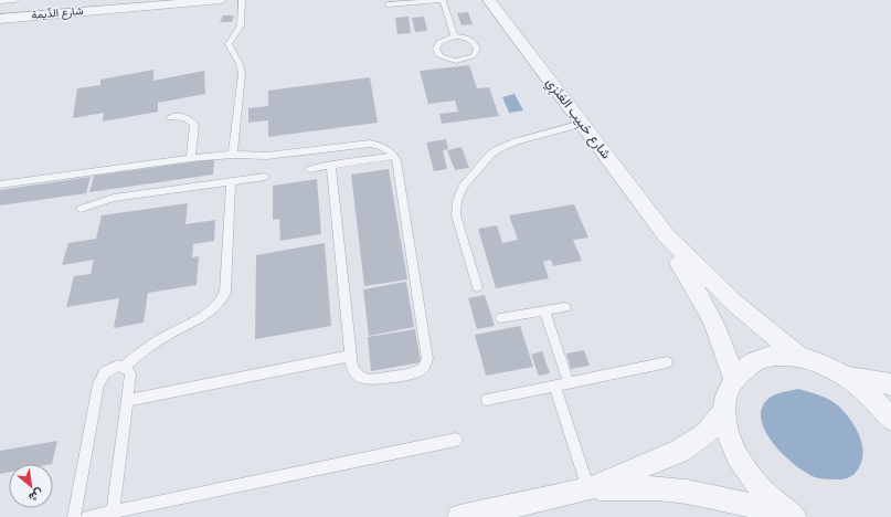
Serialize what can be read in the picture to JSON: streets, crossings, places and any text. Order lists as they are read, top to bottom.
{
  "streets": {
    "street": ["شارع الدِّيمة", "شارع حَبِيب العَنَزِي"]
  },
  "north": "bottom right"
}
